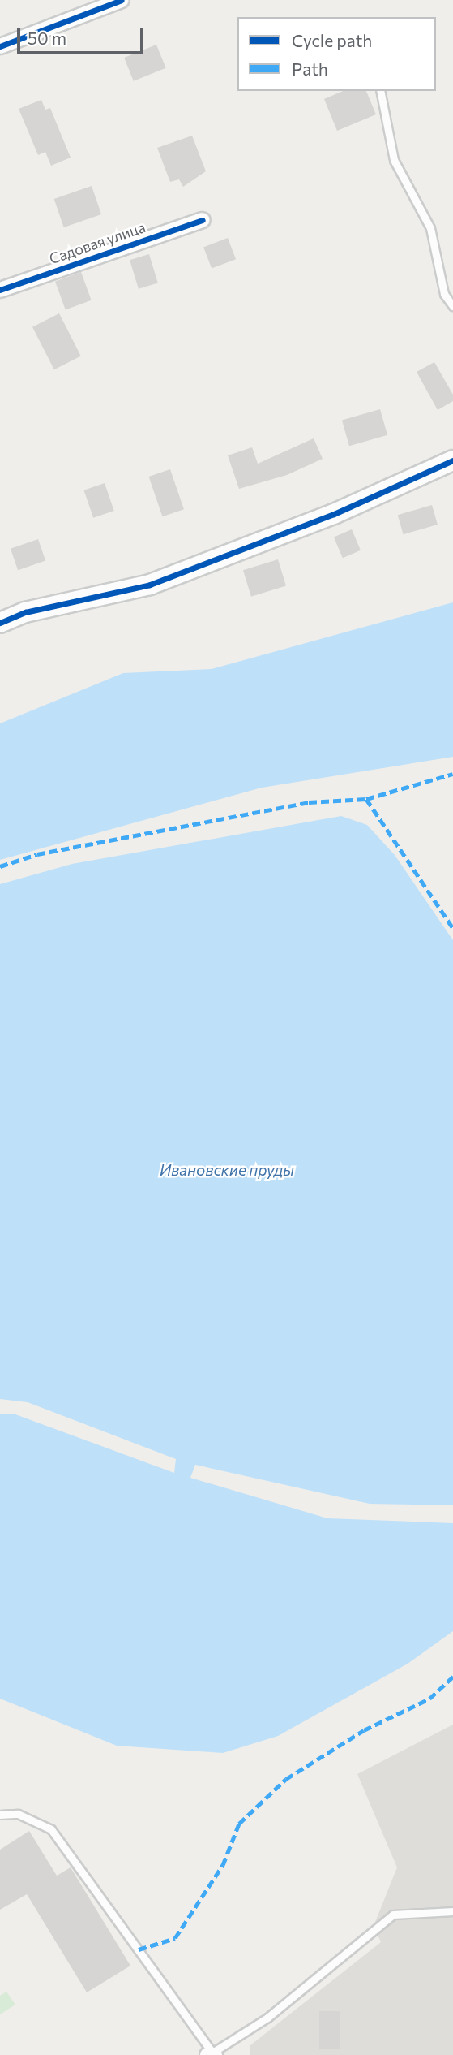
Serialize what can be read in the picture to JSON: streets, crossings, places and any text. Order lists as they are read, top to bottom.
{
  "streets": {
    "street": ["Садовая улица"]
  },
  "water": ["Ивановские пруды"],
  "legend": ["Cycle path", "Path"],
  "scale_bar": "50 m"
}
